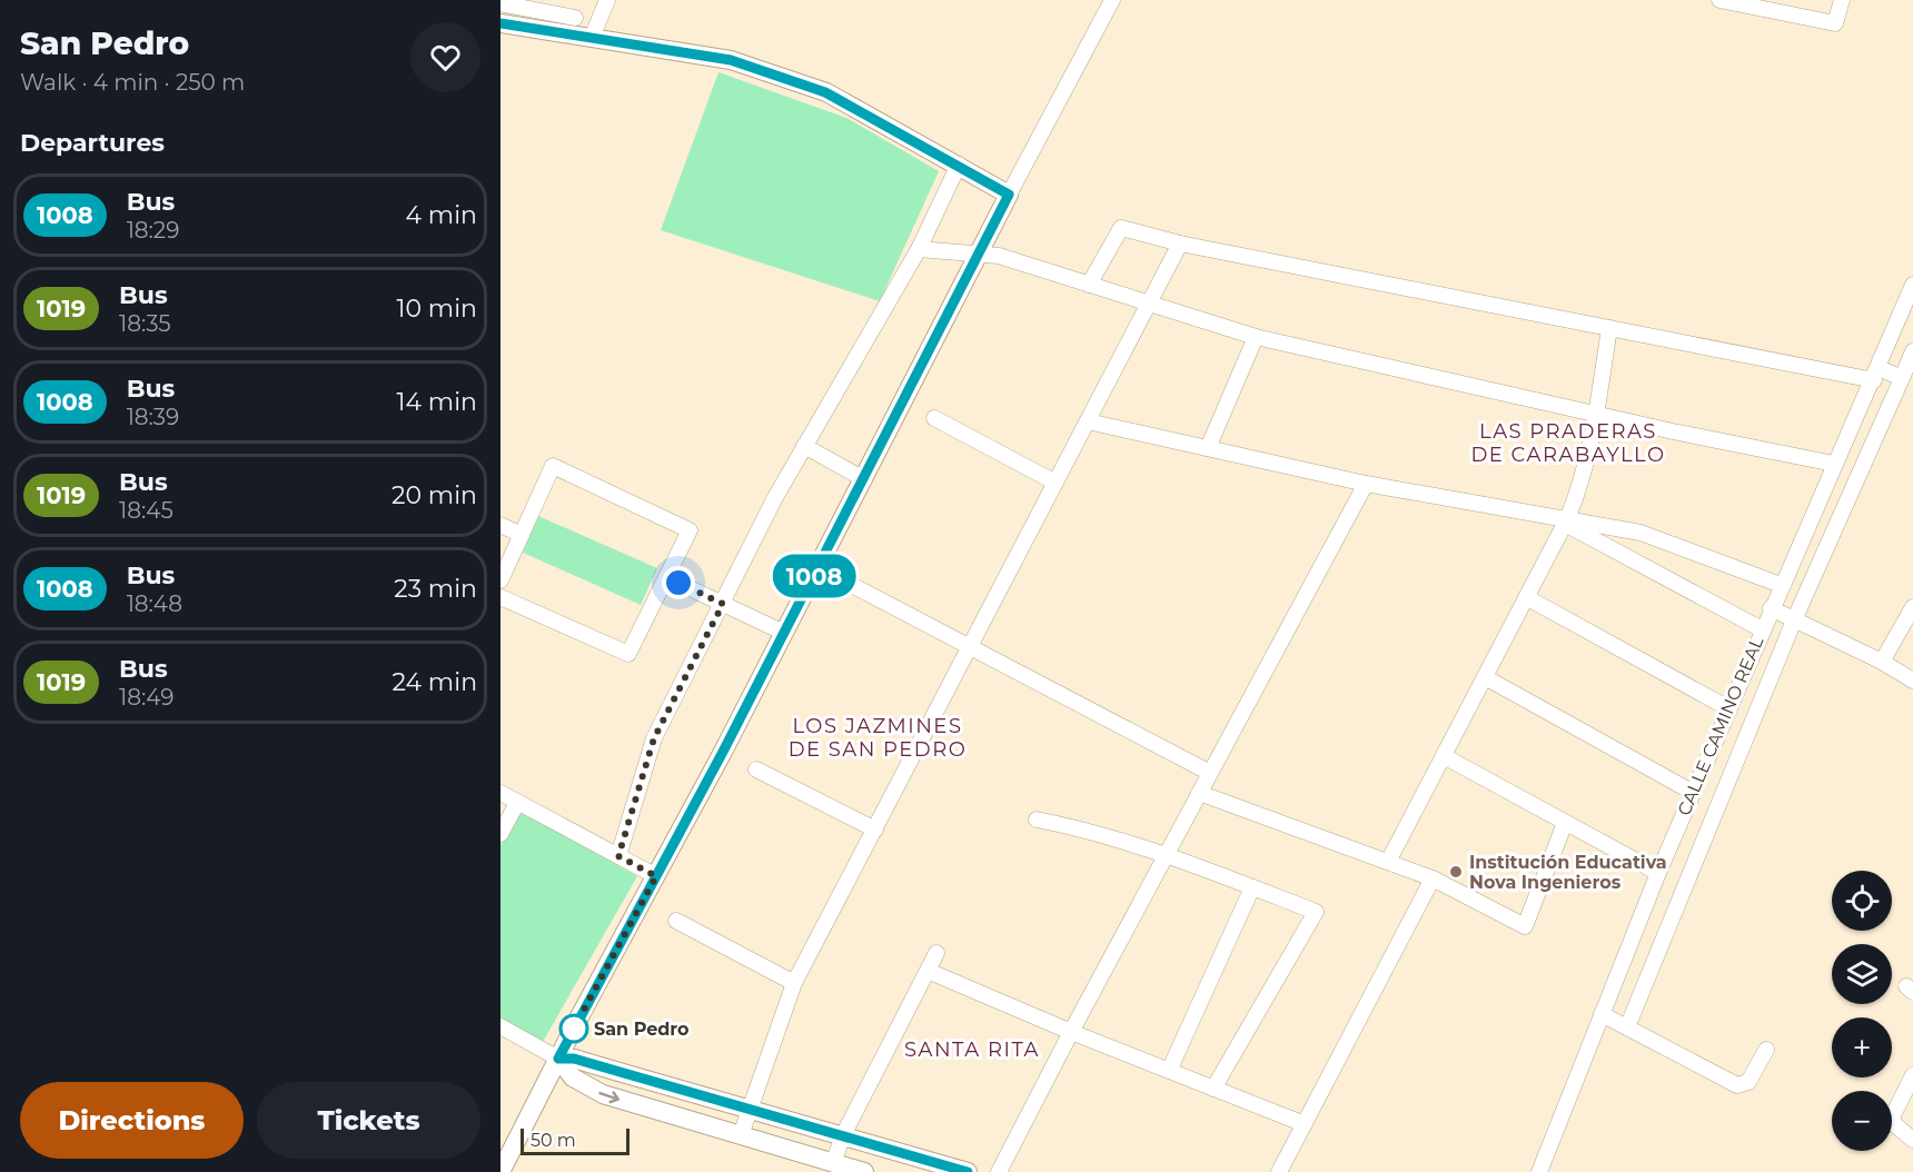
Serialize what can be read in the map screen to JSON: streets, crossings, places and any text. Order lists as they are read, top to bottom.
{
  "streets": {
    "street": ["CALLE CAMINO REAL"]
  },
  "districts": ["LAS PRADERAS DE CARABAYLLO", "LOS JAZMINES DE SAN PEDRO", "SANTA RITA"],
  "places": ["Institución Educativa Nova Ingenieros", "San Pedro"],
  "lines": ["bus line 1008"],
  "scale_bar": "50 m",
  "page": {
    "heading": [
      ["San Pedro", "Walk · 4 min · 250 m"],
      "Departures"
    ],
    "on_map": "1008",
    "list": [
      {
        "mark": "1008",
        "name": "Bus",
        "note": "18:29",
        "value": "4 min"
      },
      {
        "mark": "1019",
        "name": "Bus",
        "note": "18:35",
        "value": "10 min"
      },
      {
        "mark": "1008",
        "name": "Bus",
        "note": "18:39",
        "value": "14 min"
      },
      {
        "mark": "1019",
        "name": "Bus",
        "note": "18:45",
        "value": "20 min"
      },
      {
        "mark": "1008",
        "name": "Bus",
        "note": "18:48",
        "value": "23 min"
      },
      {
        "mark": "1019",
        "name": "Bus",
        "note": "18:49",
        "value": "24 min"
      }
    ],
    "map_buttons": ["+", "−"],
    "buttons": ["Directions", "Tickets"],
    "scale": "50 m"
  }
}
